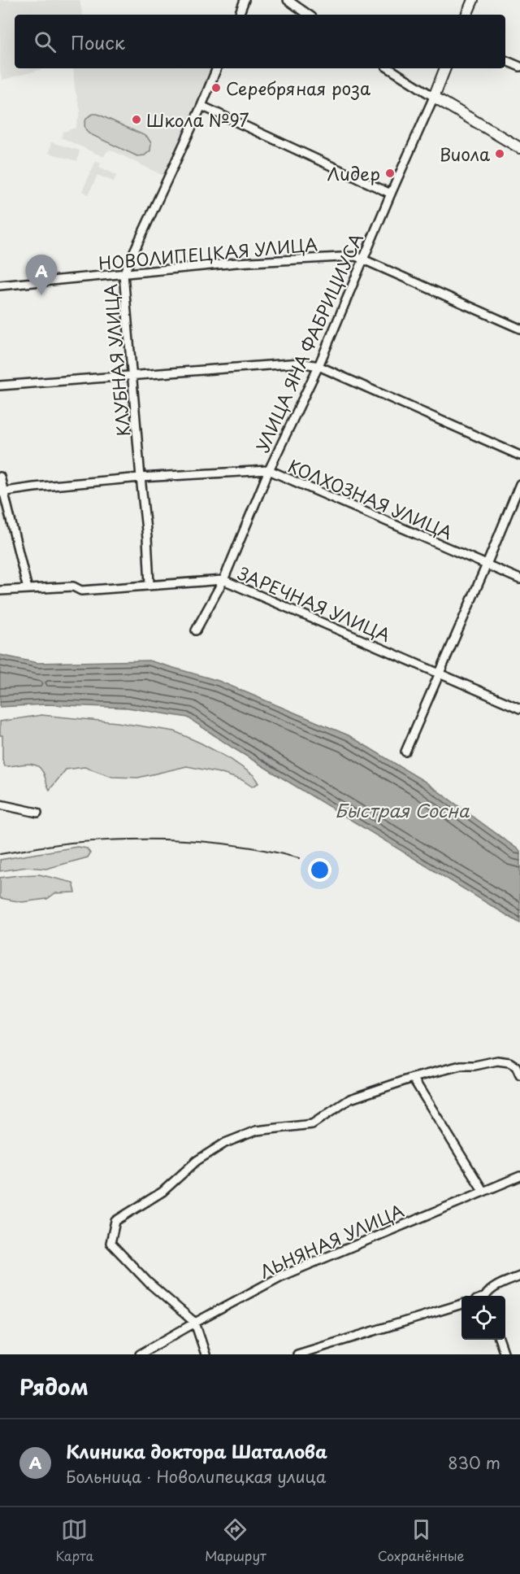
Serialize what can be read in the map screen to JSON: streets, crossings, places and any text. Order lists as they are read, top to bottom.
{
  "streets": {
    "main road": ["УЛИЦА ЯНА ФАБРИЦИУСА"],
    "street": [
      "НОВОЛИПЕЦКАЯ УЛИЦА",
      "КЛУБНАЯ УЛИЦА",
      "КОЛХОЗНАЯ УЛИЦА",
      "ЗАРЕЧНАЯ УЛИЦА",
      "ЛЬНЯНАЯ УЛИЦА"
    ]
  },
  "crossings": [
    ["НОВОЛИПЕЦКАЯ УЛИЦА", "УЛИЦА ЯНА ФАБРИЦИУСА"],
    ["НОВОЛИПЕЦКАЯ УЛИЦА", "КЛУБНАЯ УЛИЦА"],
    ["УЛИЦА ЯНА ФАБРИЦИУСА", "КОЛХОЗНАЯ УЛИЦА"],
    ["УЛИЦА ЯНА ФАБРИЦИУСА", "ЗАРЕЧНАЯ УЛИЦА"],
    ["КЛУБНАЯ УЛИЦА", "КОЛХОЗНАЯ УЛИЦА"],
    ["КЛУБНАЯ УЛИЦА", "ЗАРЕЧНАЯ УЛИЦА"]
  ],
  "water": ["Быстрая Сосна"],
  "places": [
    "Серебряная роза",
    "Школа №97",
    "Виола",
    "Лидер"
  ],
  "page": {
    "search": "Поиск",
    "pins": "A",
    "heading": "Рядом",
    "list": [
      {
        "mark": "A",
        "name": "Клиника доктора Шаталова",
        "note": "Больница · Новолипецкая улица",
        "value": "830 m"
      }
    ],
    "nav": ["Карта", "Маршрут", "Сохранённые"]
  }
}
